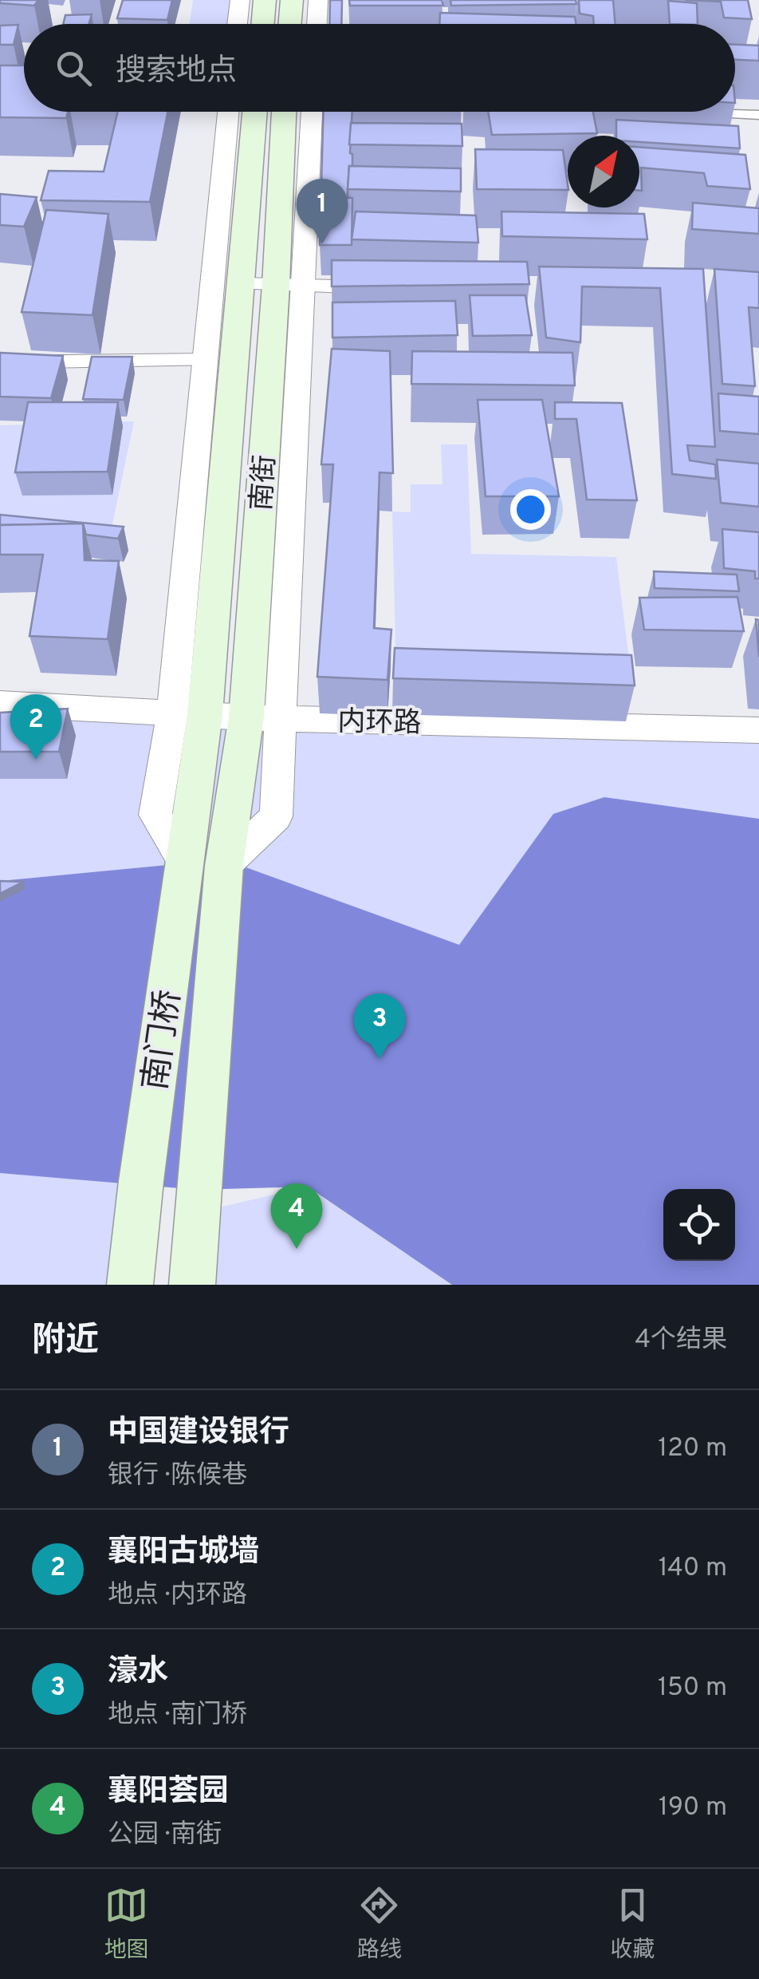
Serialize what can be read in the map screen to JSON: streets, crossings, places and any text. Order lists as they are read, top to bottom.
{
  "streets": {
    "main road": ["南街", "南门桥"],
    "street": ["内环路"]
  },
  "crossings": [
    ["南街", "内环路"],
    ["南街", "南门桥"]
  ],
  "north": "top right",
  "page": {
    "search": "搜索地点",
    "pins": [
      "1",
      "2",
      "3",
      "4"
    ],
    "heading": ["附近", "4个结果"],
    "list": [
      {
        "mark": "1",
        "name": "中国建设银行",
        "note": "银行 · 陈候巷",
        "value": "120 m"
      },
      {
        "mark": "2",
        "name": "襄阳古城墙",
        "note": "地点 · 内环路",
        "value": "140 m"
      },
      {
        "mark": "3",
        "name": "濠水",
        "note": "地点 · 南门桥",
        "value": "150 m"
      },
      {
        "mark": "4",
        "name": "襄阳荟园",
        "note": "公园 · 南街",
        "value": "190 m"
      }
    ],
    "nav": ["地图", "路线", "收藏"]
  }
}
